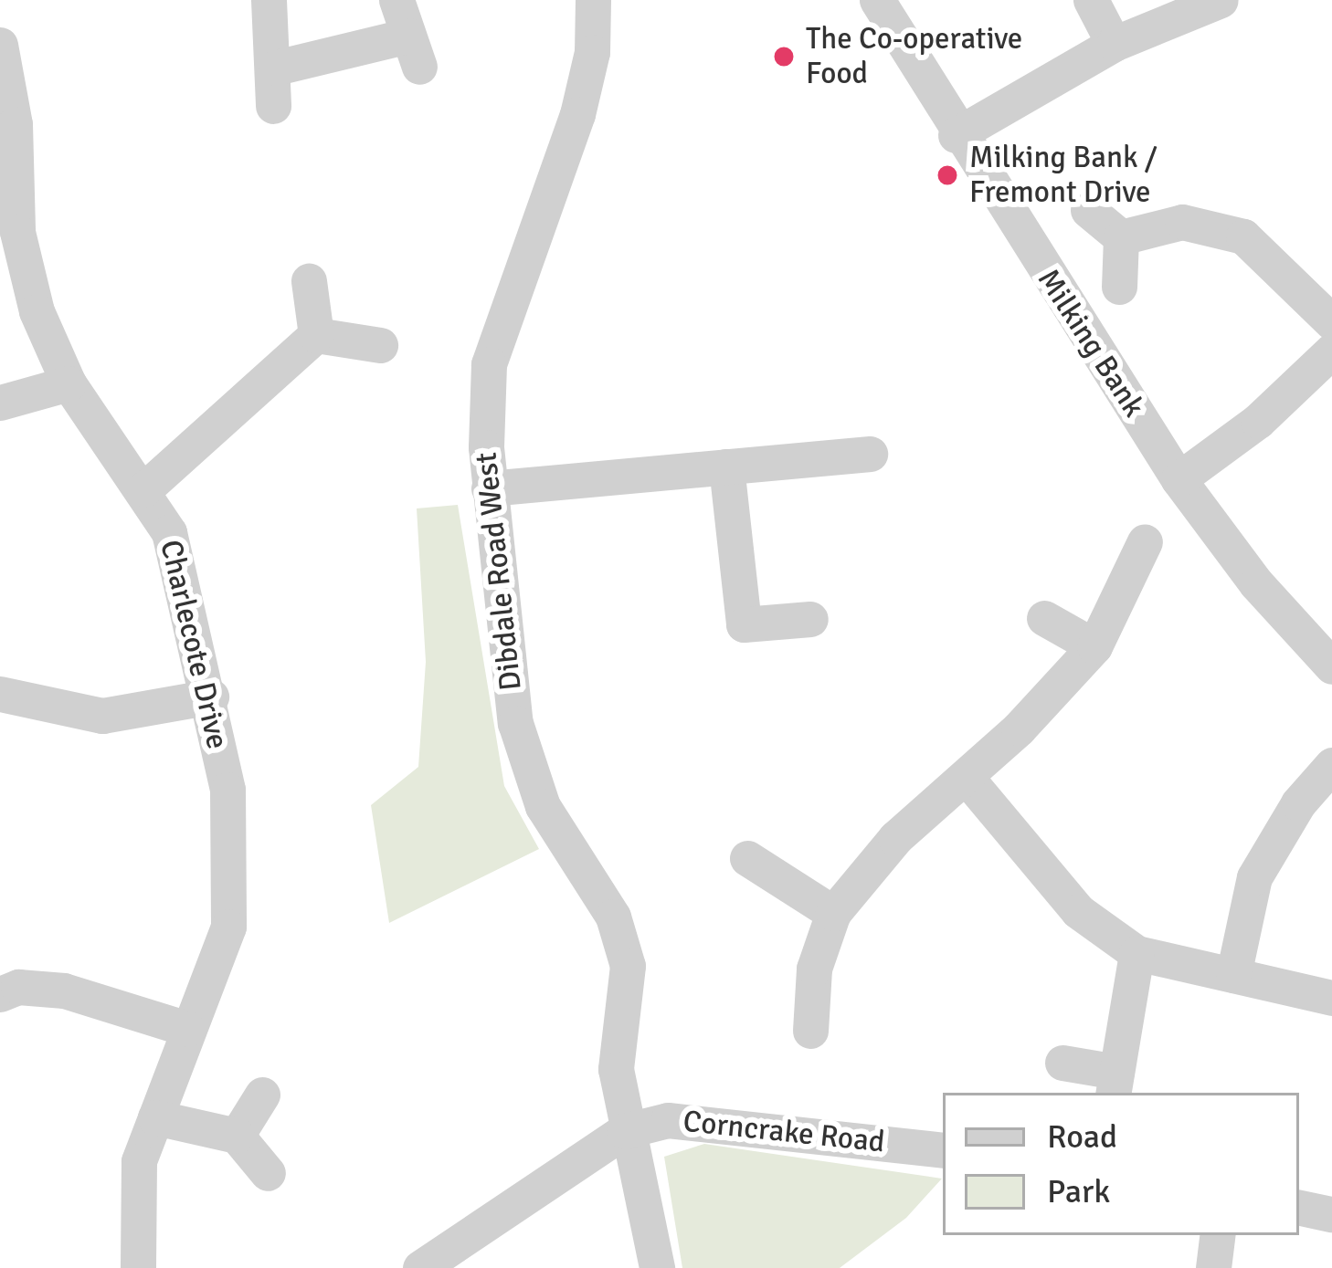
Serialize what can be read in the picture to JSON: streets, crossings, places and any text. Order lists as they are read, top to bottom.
{
  "streets": {
    "street": [
      "Milking Bank",
      "Dibdale Road West",
      "Charlecote Drive",
      "Corncrake Road"
    ]
  },
  "crossings": [
    ["Dibdale Road West", "Corncrake Road"]
  ],
  "places": ["The Co-operative Food", "Milking Bank / Fremont Drive"],
  "legend": ["Road", "Park"]
}
